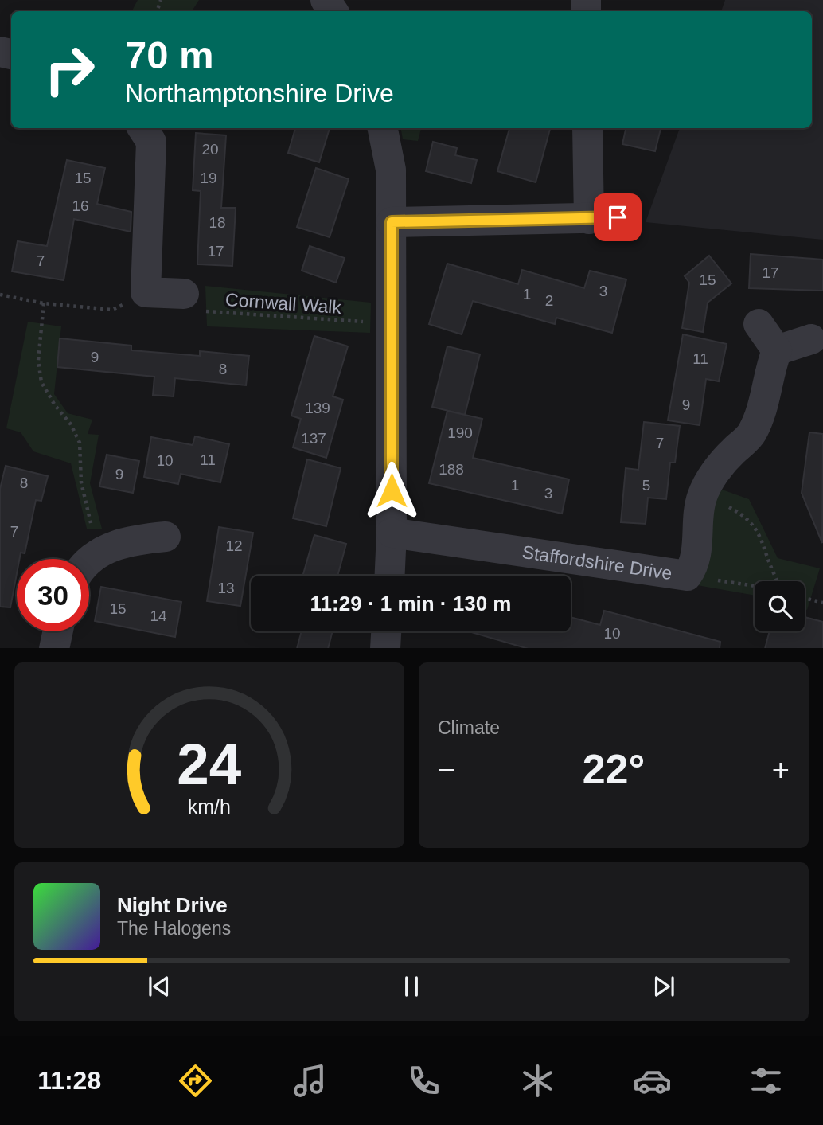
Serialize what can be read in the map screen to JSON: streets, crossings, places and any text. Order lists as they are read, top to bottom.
{
  "streets": {
    "street": ["Staffordshire Drive"],
    "path": ["Cornwall Walk"]
  },
  "house_numbers": [
    "20",
    "15",
    "19",
    "16",
    "18",
    "17",
    "7",
    "17",
    "15",
    "3",
    "1",
    "2",
    "9",
    "11",
    "8",
    "9",
    "139",
    "190",
    "137",
    "7",
    "11",
    "10",
    "188",
    "9",
    "8",
    "1",
    "5",
    "3",
    "7",
    "12",
    "13",
    "15",
    "14",
    "10"
  ],
  "page": {
    "turn": ["70 m", "Northamptonshire Drive"],
    "limit": "30",
    "trip": "11:29 · 1 min · 130 m",
    "tile": "Climate",
    "heat": ["−", "22°", "+"],
    "song": ["Night Drive", "The Halogens"],
    "tabs": "11:28",
    "gauge": ["24", "km/h"]
  }
}
